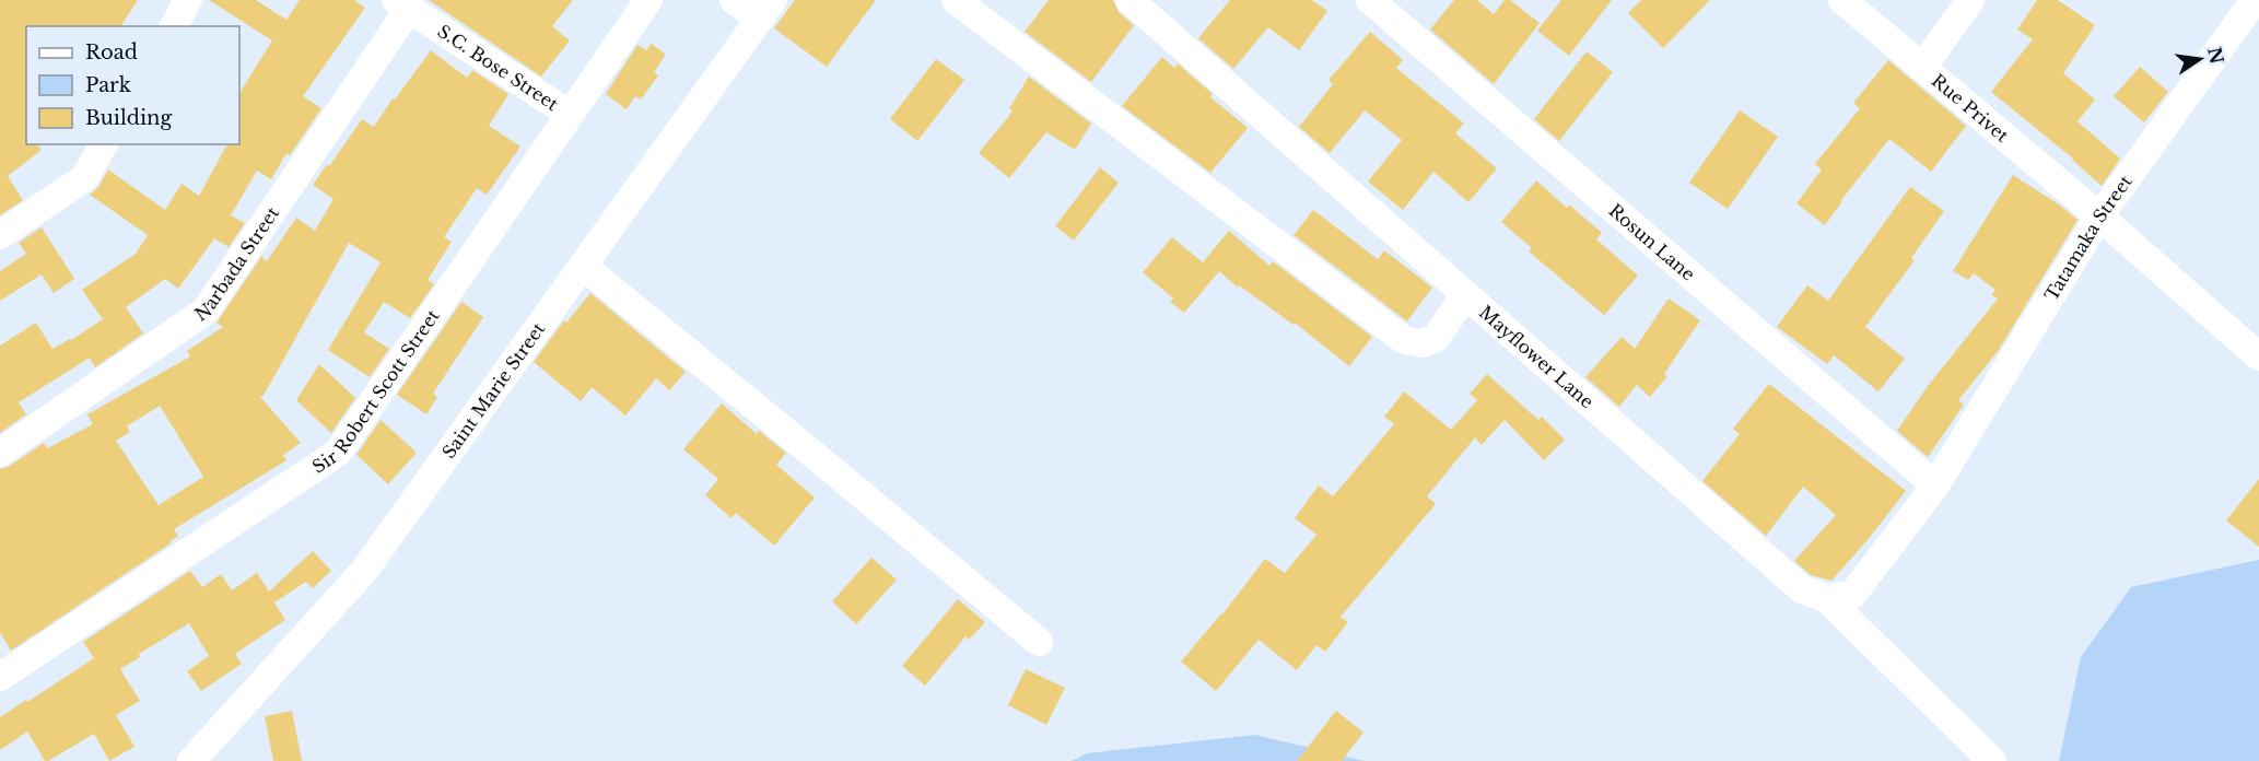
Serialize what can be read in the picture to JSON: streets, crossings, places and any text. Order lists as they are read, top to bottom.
{
  "streets": {
    "street": [
      "S.C. Bose Street",
      "Rue Privet",
      "Tatamaka Street",
      "Rosun Lane",
      "Narbada Street",
      "Mayflower Lane",
      "Sir Robert Scott Street",
      "Saint Marie Street"
    ]
  },
  "crossings": [
    ["S.C. Bose Street", "Narbada Street"],
    ["S.C. Bose Street", "Sir Robert Scott Street"],
    ["Rue Privet", "Tatamaka Street"],
    ["Tatamaka Street", "Rosun Lane"]
  ],
  "legend": ["Road", "Park", "Building"],
  "north": "right"
}
